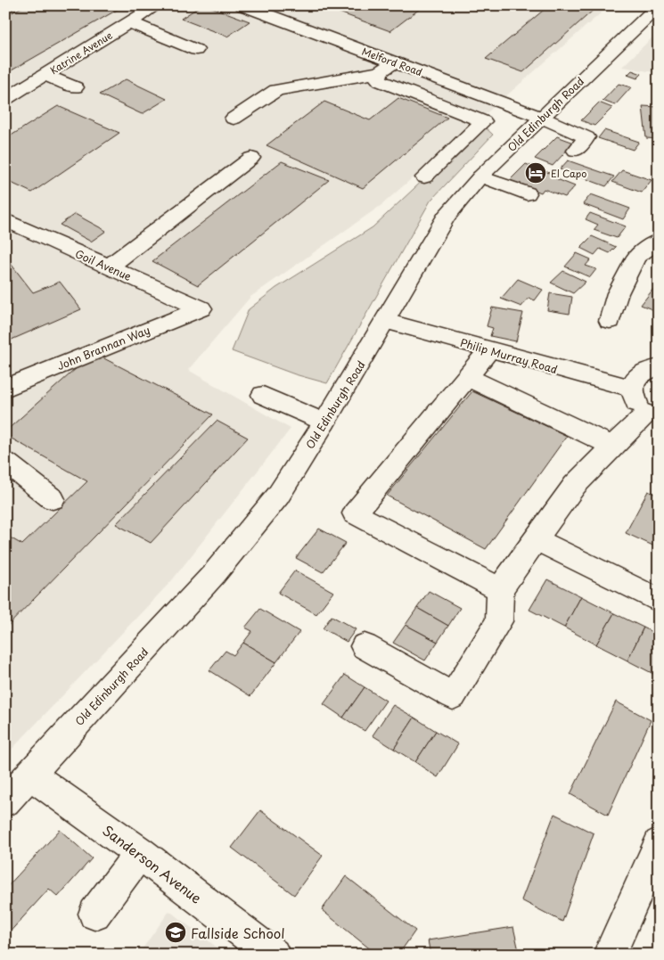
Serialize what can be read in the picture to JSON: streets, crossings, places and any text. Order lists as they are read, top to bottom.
{
  "streets": {
    "street": [
      "Katrine Avenue",
      "Melford Road",
      "Old Edinburgh Road",
      "Goil Avenue",
      "John Brannan Way",
      "Philip Murray Road",
      "Sanderson Avenue"
    ]
  },
  "crossings": [
    ["Melford Road", "Old Edinburgh Road"],
    ["Old Edinburgh Road", "Philip Murray Road"],
    ["Old Edinburgh Road", "Sanderson Avenue"],
    ["Goil Avenue", "John Brannan Way"]
  ],
  "places": {
    "hotel": ["El Capo"],
    "school or university": ["Fallside School"]
  }
}
